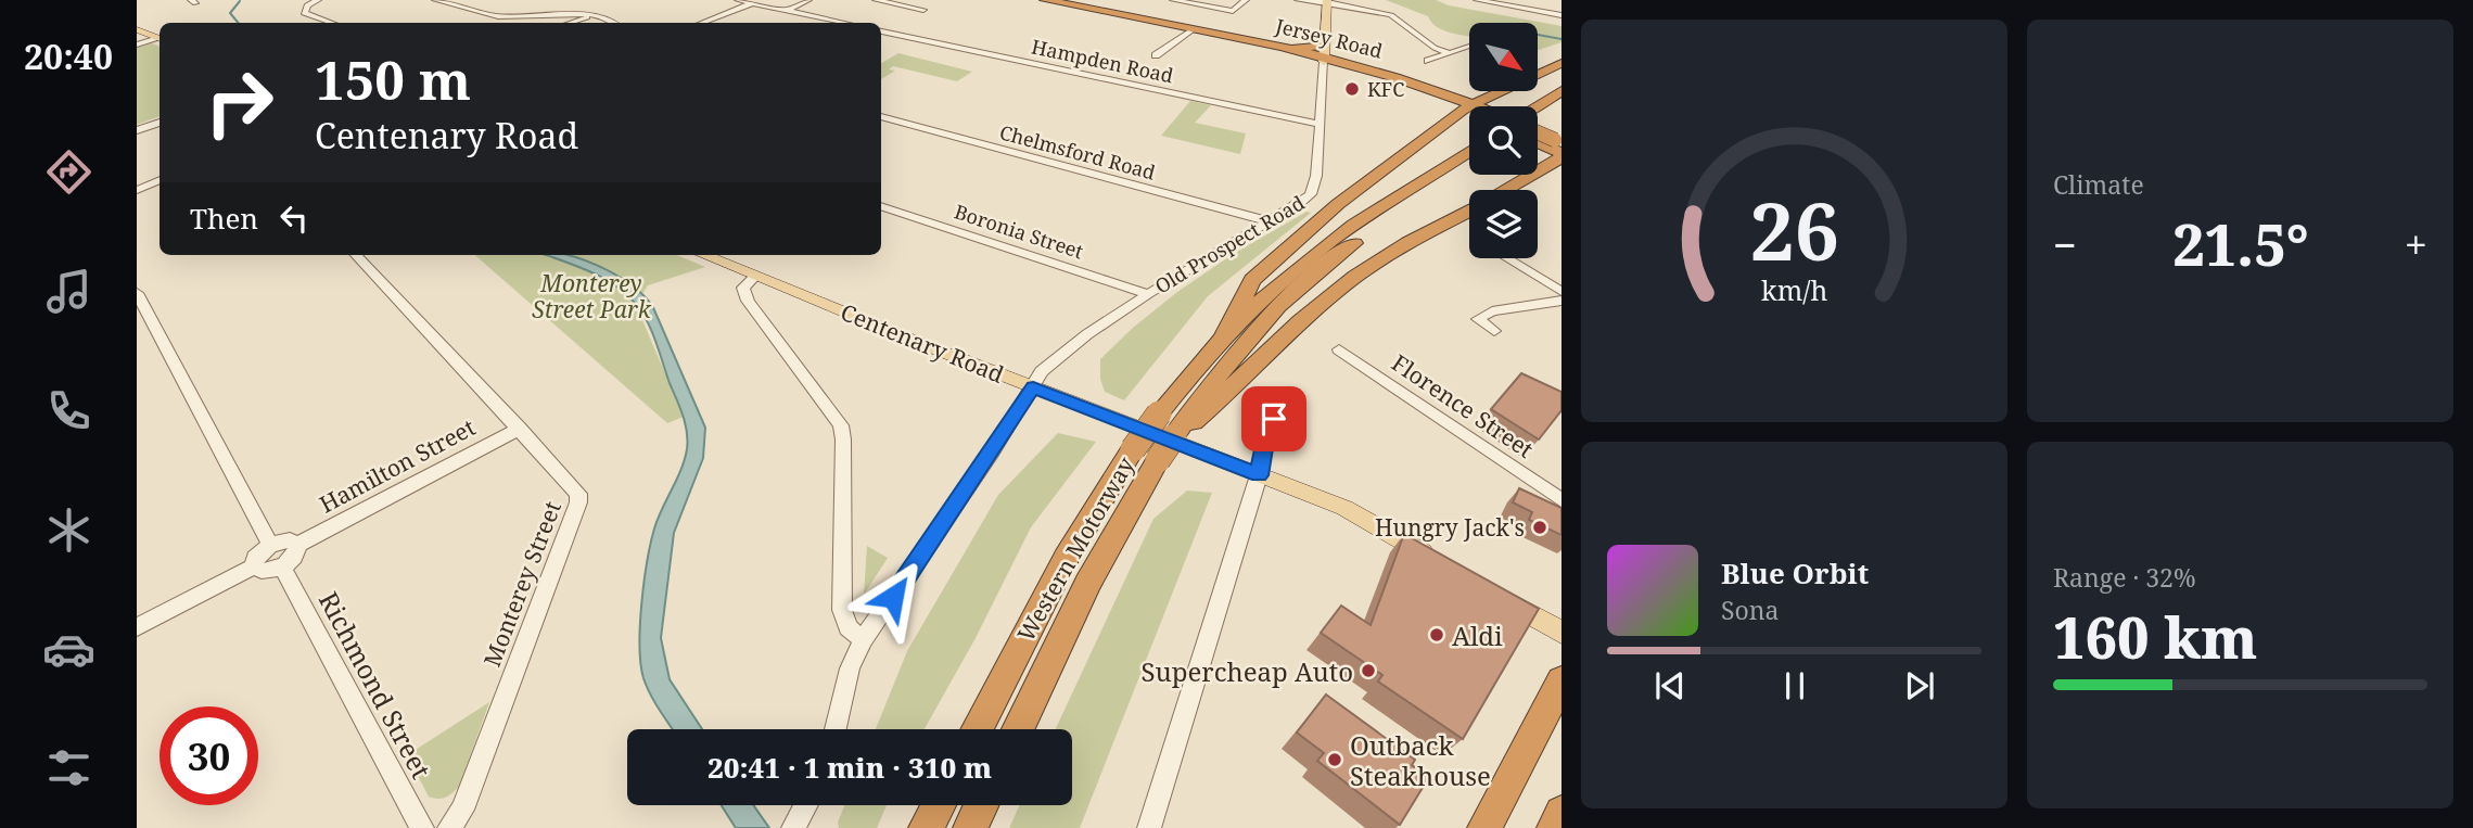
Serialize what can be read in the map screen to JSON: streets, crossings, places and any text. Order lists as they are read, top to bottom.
{
  "streets": {
    "highway": ["Jersey Road", "Western Motorway"],
    "main road": ["Old Prospect Road", "Centenary Road"],
    "street": [
      "Hampden Road",
      "Chelmsford Road",
      "Boronia Street",
      "Florence Street",
      "Hamilton Street",
      "Monterey Street",
      "Richmond Street"
    ]
  },
  "crossings": [
    ["Jersey Road", "Old Prospect Road"],
    ["Hampden Road", "Old Prospect Road"],
    ["Chelmsford Road", "Old Prospect Road"],
    ["Boronia Street", "Old Prospect Road"],
    ["Old Prospect Road", "Centenary Road"],
    ["Hamilton Street", "Monterey Street"]
  ],
  "parks": ["Monterey Street Park"],
  "places": [
    "KFC",
    "Hungry Jack's",
    "Aldi",
    "Supercheap Auto",
    "Outback Steakhouse"
  ],
  "north": "bottom right",
  "page": {
    "tabs": "20:40",
    "tile": [
      "Climate",
      ["Range · 32%", "160 km"]
    ],
    "turn": ["150 m", "Centenary Road"],
    "then": "Then",
    "heat": ["−", "21.5°", "+"],
    "song": ["Blue Orbit", "Sona"],
    "limit": "30",
    "trip": "20:41 · 1 min · 310 m",
    "gauge": ["26", "km/h"]
  }
}
